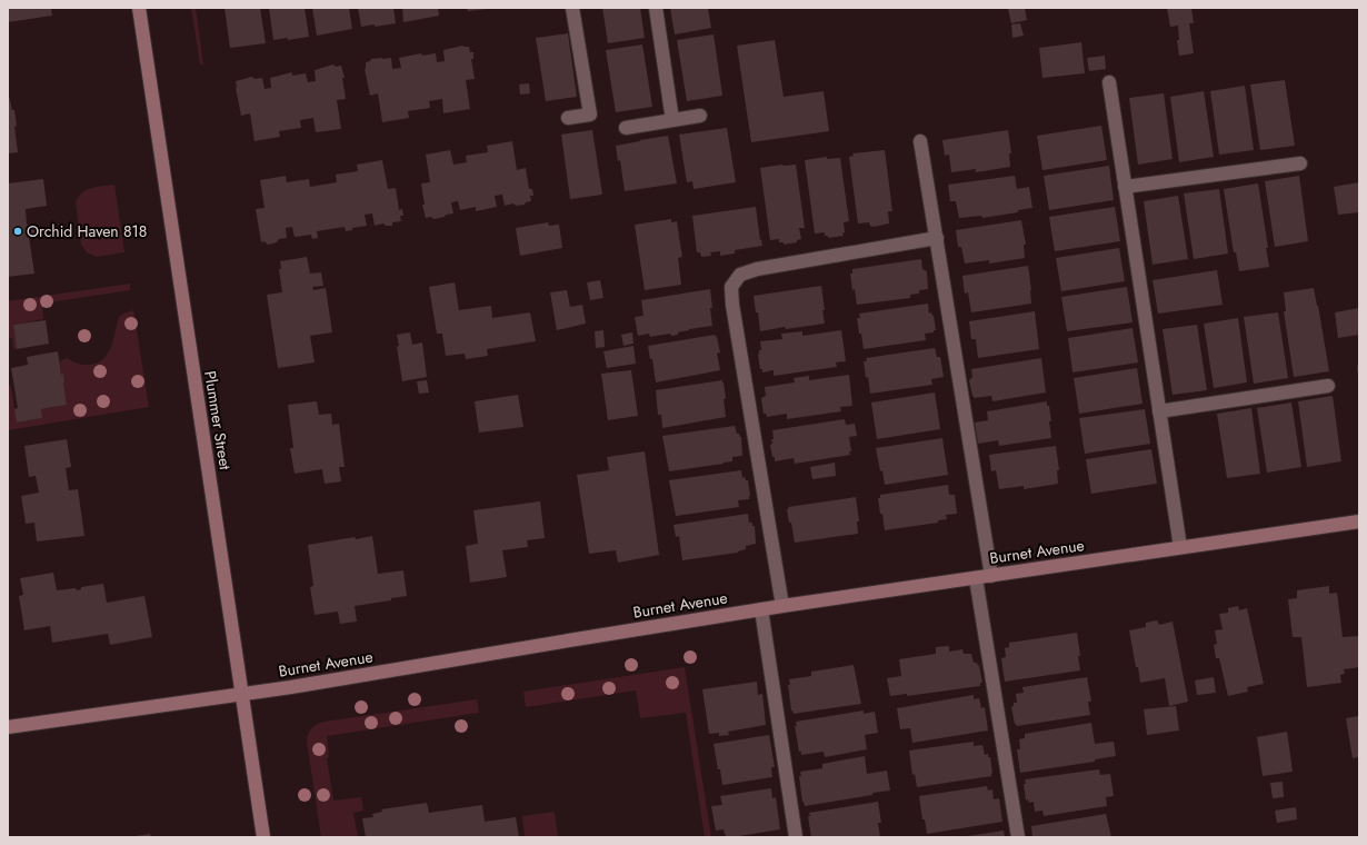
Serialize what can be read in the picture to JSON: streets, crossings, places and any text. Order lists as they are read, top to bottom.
{
  "streets": {
    "street": ["Plummer Street", "Burnet Avenue"]
  },
  "crossings": [
    ["Plummer Street", "Burnet Avenue"]
  ],
  "places": ["Orchid Haven 818"]
}
